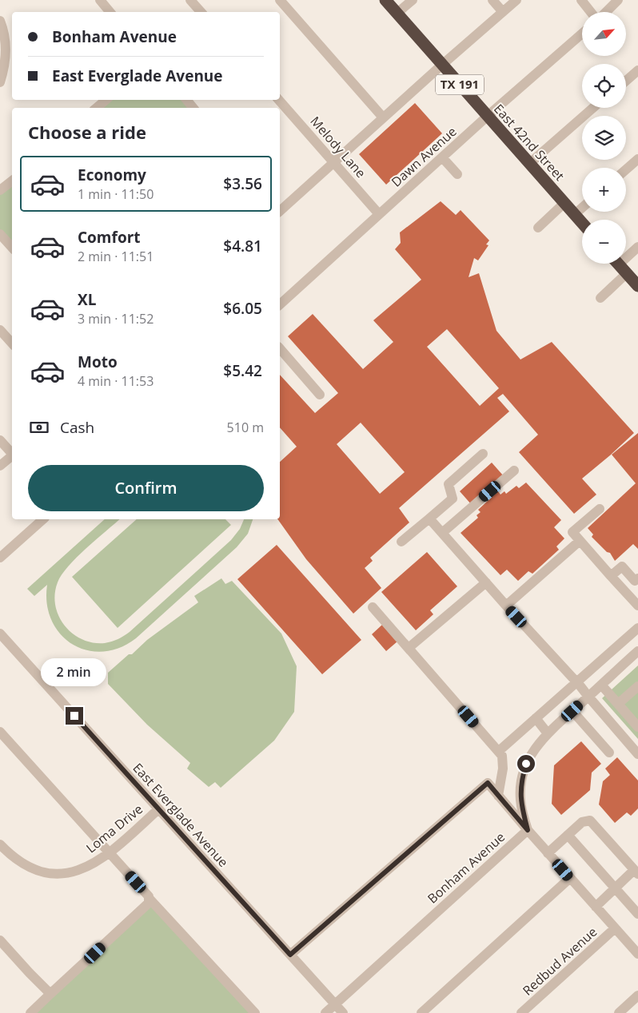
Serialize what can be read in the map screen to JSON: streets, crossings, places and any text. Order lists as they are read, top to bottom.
{
  "streets": {
    "highway": ["TX 191", "East 42nd Street"],
    "street": [
      "Melody Lane",
      "Dawn Avenue",
      "East Everglade Avenue",
      "Loma Drive",
      "Bonham Avenue",
      "Redbud Avenue"
    ]
  },
  "crossings": [
    ["East 42nd Street", "Dawn Avenue"],
    ["Melody Lane", "Dawn Avenue"],
    ["East Everglade Avenue", "Loma Drive"],
    ["East Everglade Avenue", "Bonham Avenue"]
  ],
  "north": "top right",
  "page": {
    "map_buttons": ["+", "−"],
    "banner": ["Bonham Avenue", "East Everglade Avenue"],
    "heading": "Choose a ride",
    "list": [
      {
        "name": "Economy",
        "note": "1 min · 11:50",
        "value": "$3.56"
      },
      {
        "name": "Comfort",
        "note": "2 min · 11:51",
        "value": "$4.81"
      },
      {
        "name": "XL",
        "note": "3 min · 11:52",
        "value": "$6.05"
      },
      {
        "name": "Moto",
        "note": "4 min · 11:53",
        "value": "$5.42"
      }
    ],
    "pay": ["Cash", "510 m"],
    "buttons": "Confirm",
    "bubble": "2 min"
  }
}
